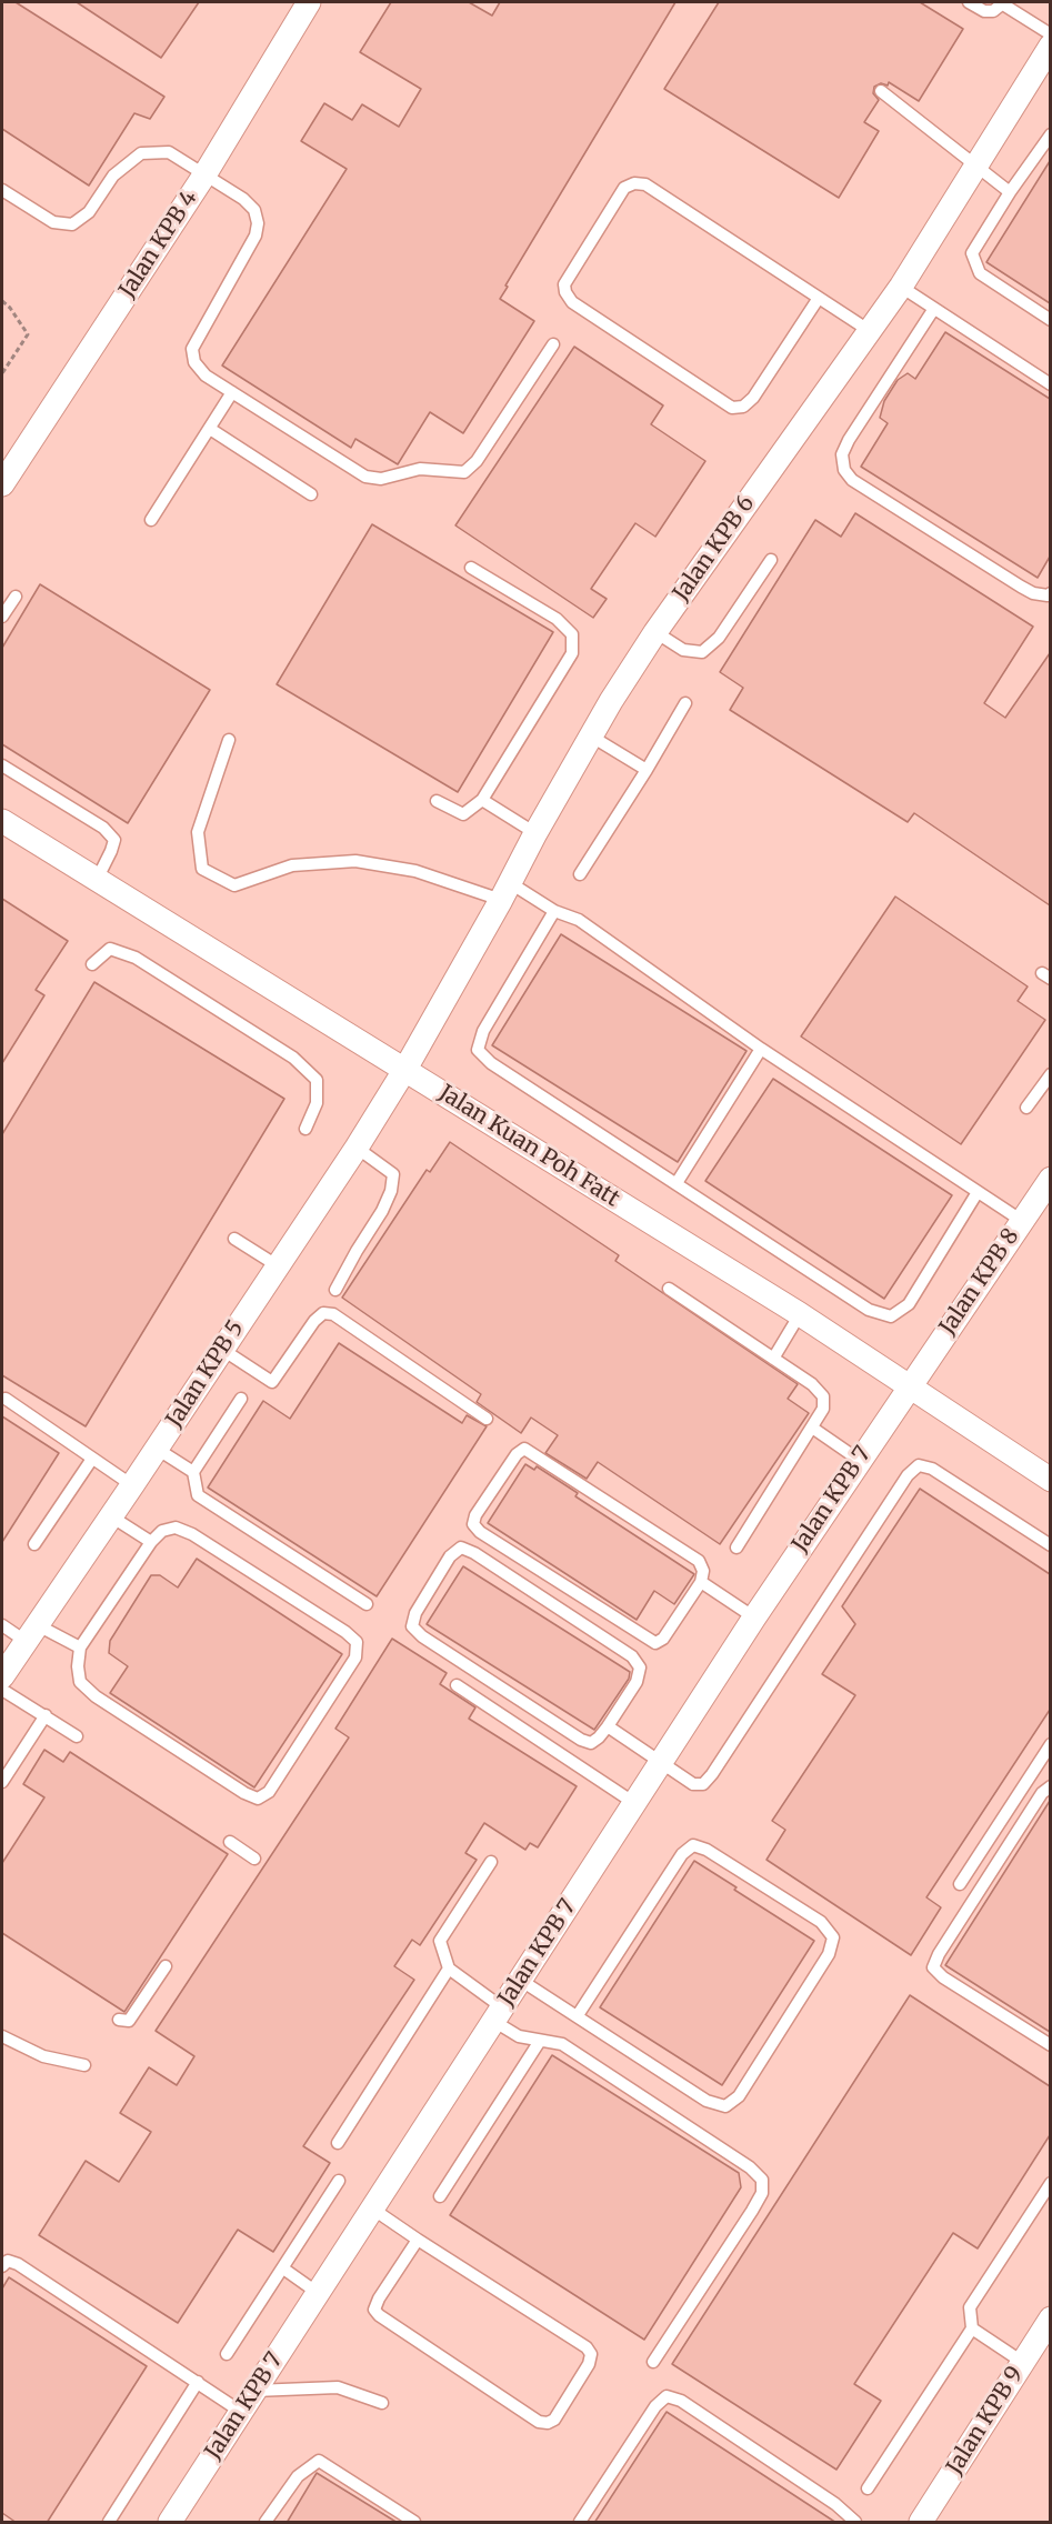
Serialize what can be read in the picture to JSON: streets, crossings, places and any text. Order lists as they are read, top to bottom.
{
  "streets": {
    "street": [
      "Jalan KPB 4",
      "Jalan KPB 6",
      "Jalan Kuan Poh Fatt",
      "Jalan KPB 8",
      "Jalan KPB 5",
      "Jalan KPB 7",
      "Jalan KPB 9"
    ]
  },
  "crossings": [
    ["Jalan KPB 6", "Jalan Kuan Poh Fatt"],
    ["Jalan KPB 6", "Jalan KPB 5"],
    ["Jalan Kuan Poh Fatt", "Jalan KPB 8"],
    ["Jalan Kuan Poh Fatt", "Jalan KPB 5"],
    ["Jalan Kuan Poh Fatt", "Jalan KPB 7"],
    ["Jalan KPB 8", "Jalan KPB 7"]
  ]
}
